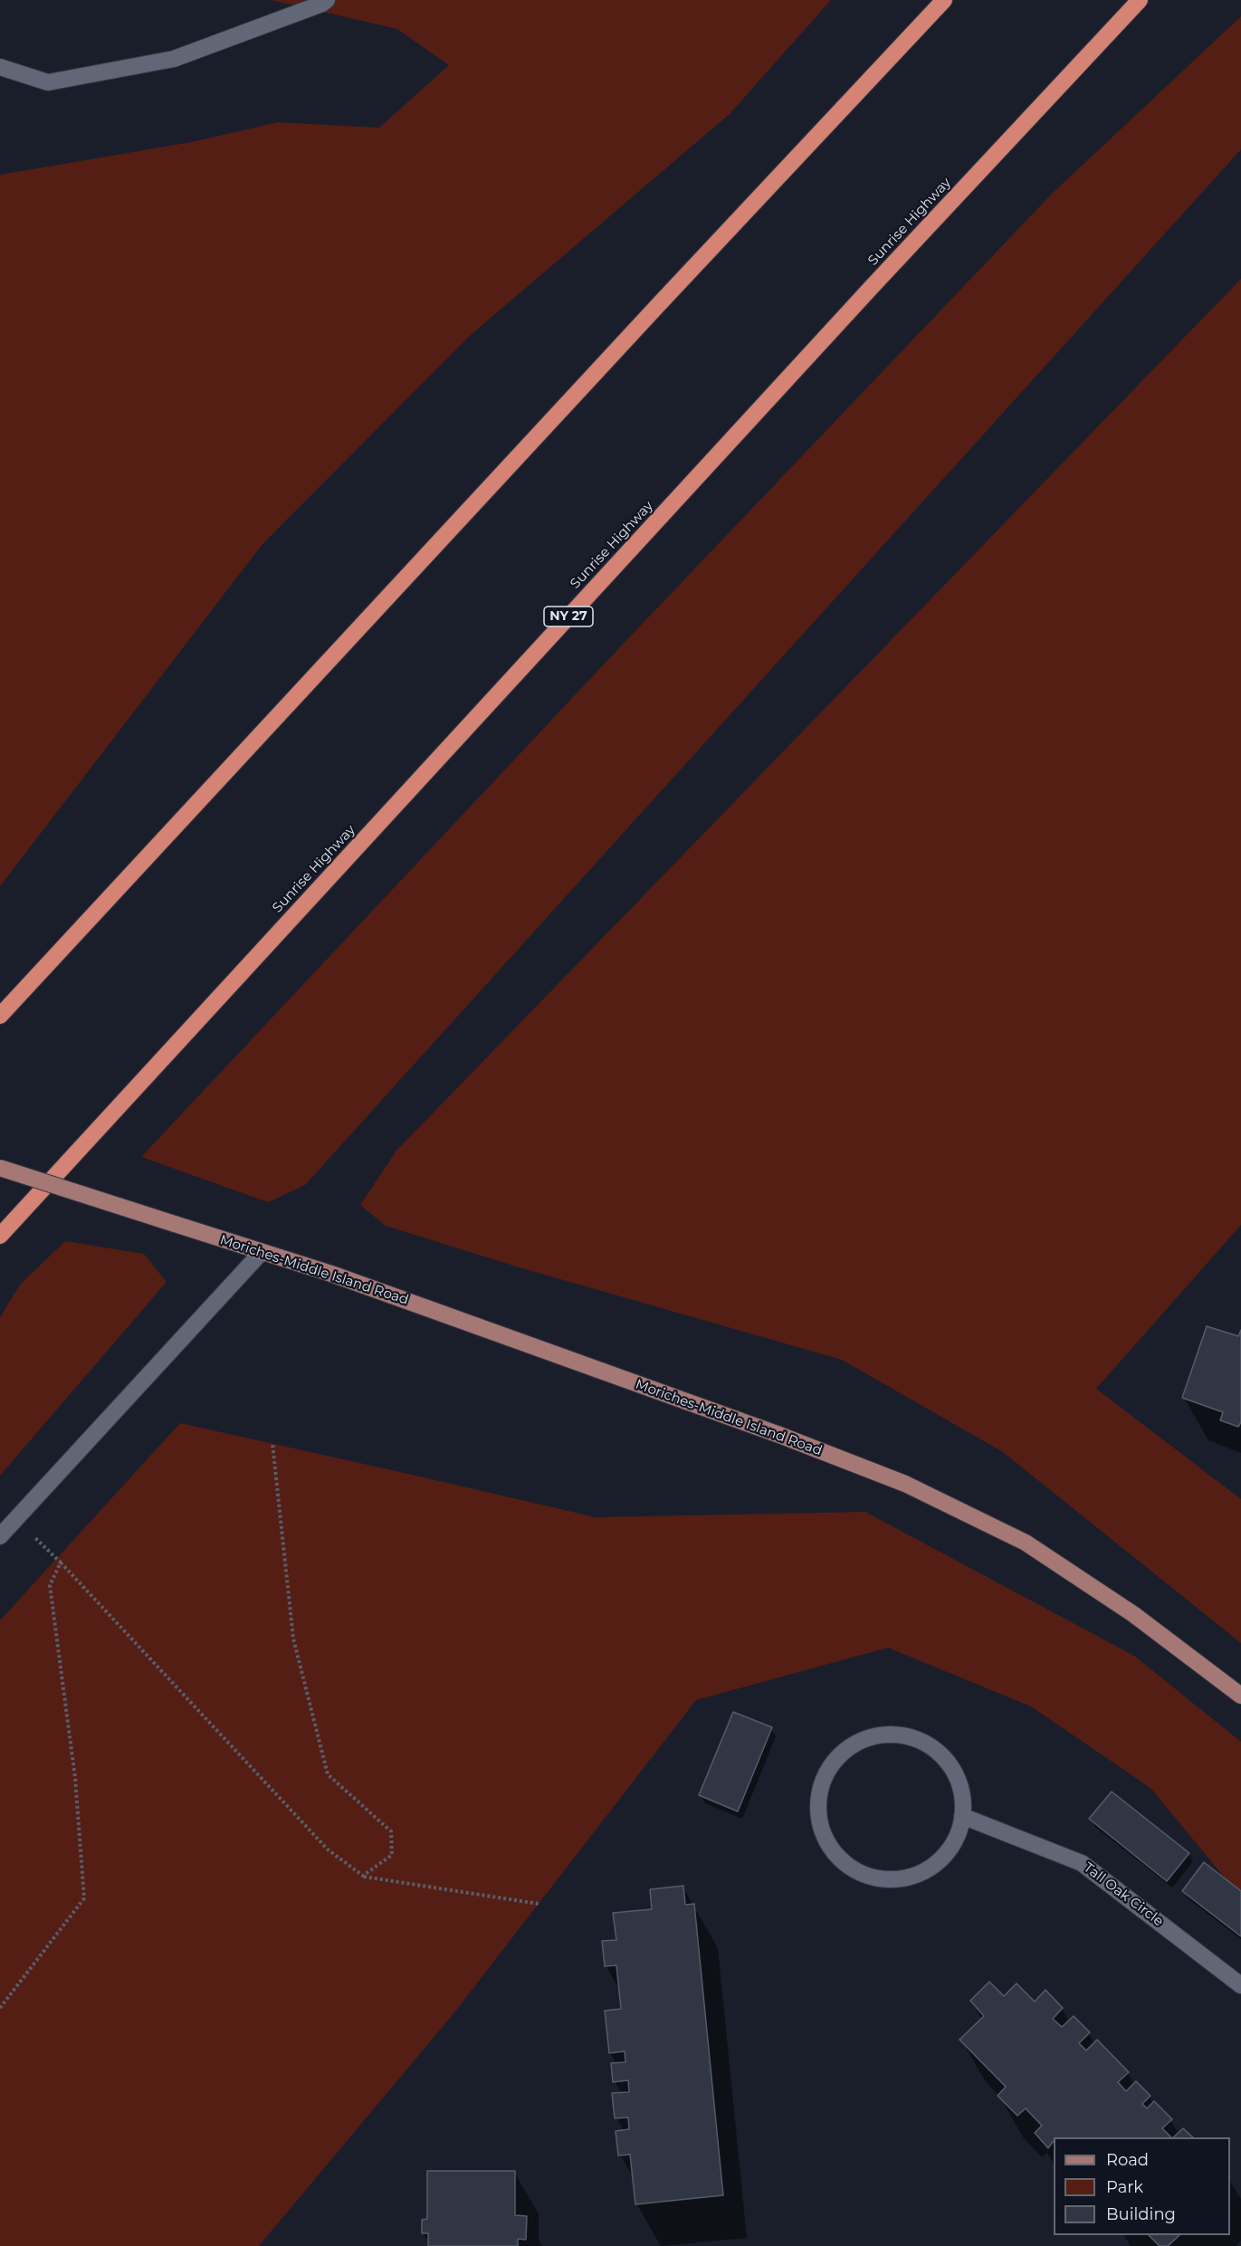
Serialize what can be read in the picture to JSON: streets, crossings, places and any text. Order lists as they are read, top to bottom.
{
  "streets": {
    "highway": ["Sunrise Highway", "NY 27"],
    "main road": ["Moriches-Middle Island Road"],
    "street": ["Tall Oak Circle"]
  },
  "legend": ["Road", "Park", "Building"]
}
